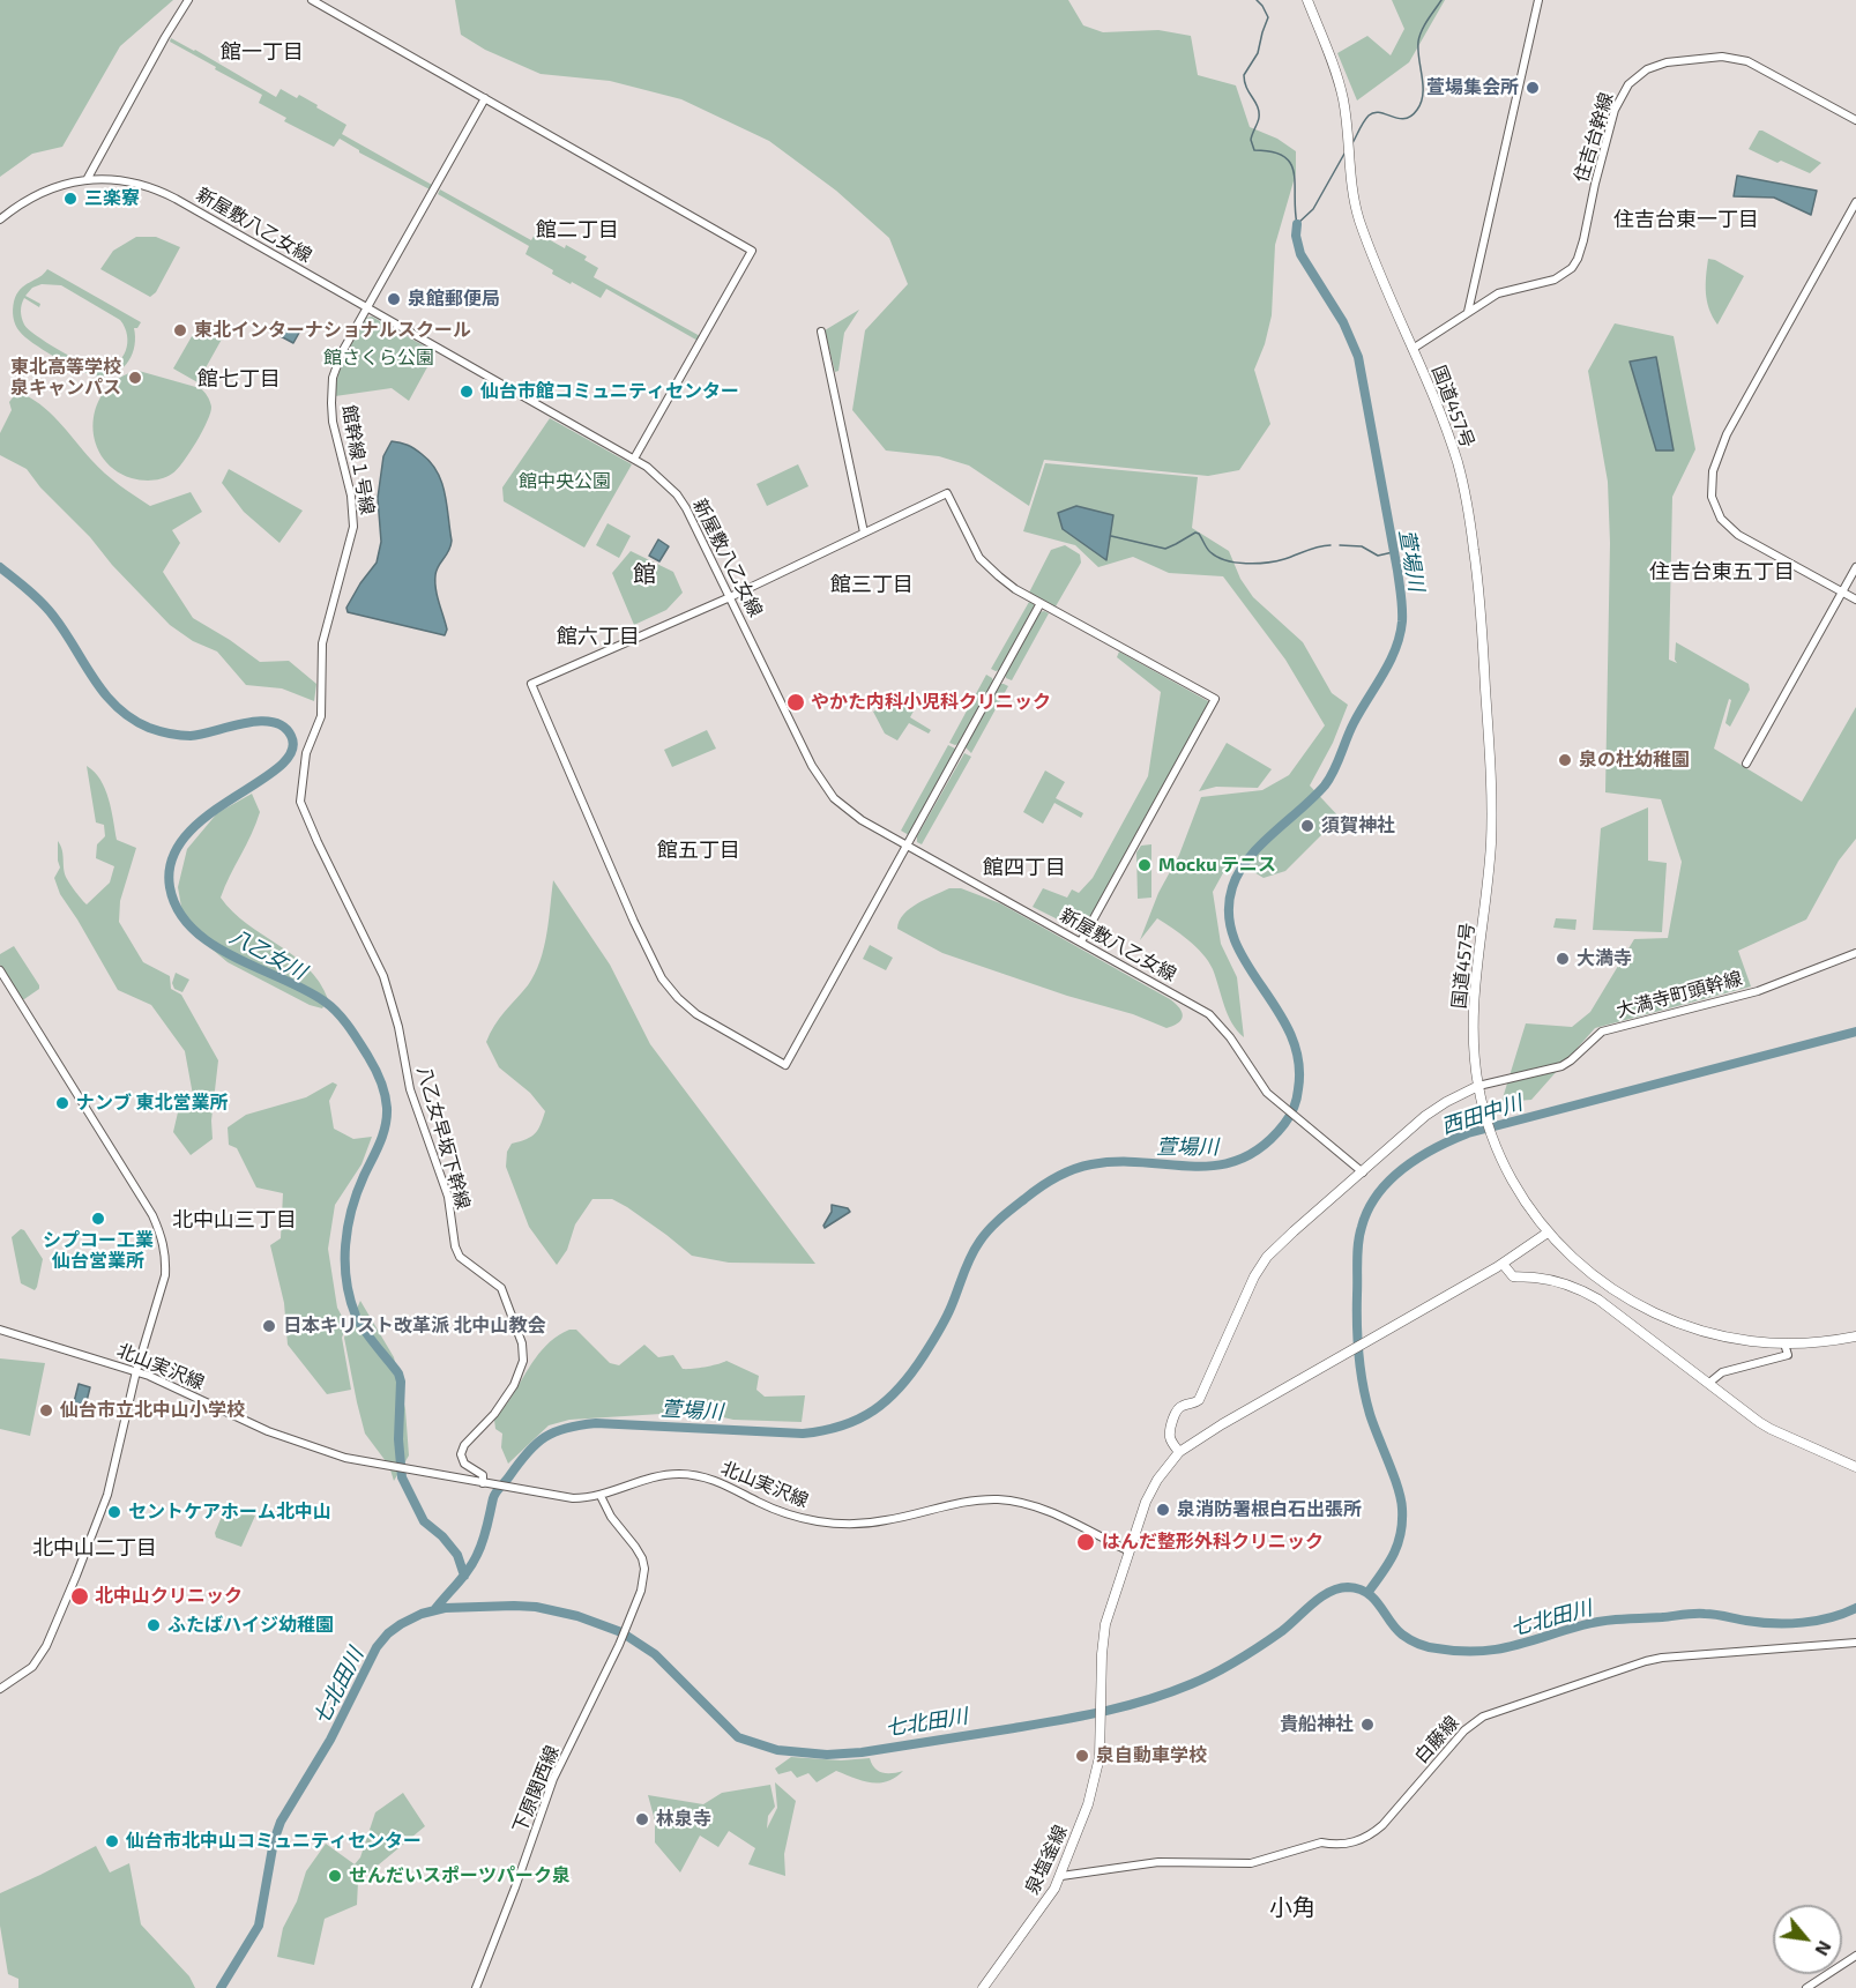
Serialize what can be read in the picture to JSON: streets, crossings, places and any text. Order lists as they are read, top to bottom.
{
  "streets": {
    "main road": ["国道457号", "泉塩釜線"],
    "street": [
      "住吉台幹線",
      "新屋敷八乙女線",
      "館幹線１号線",
      "大満寺町頭幹線",
      "八乙女早坂下幹線",
      "北山実沢線",
      "白藤線",
      "下原関西線"
    ]
  },
  "crossings": [
    ["住吉台幹線", "国道457号"],
    ["新屋敷八乙女線", "館幹線１号線"],
    ["国道457号", "大満寺町頭幹線"],
    ["館幹線１号線", "八乙女早坂下幹線"],
    ["八乙女早坂下幹線", "北山実沢線"],
    ["北山実沢線", "下原関西線"],
    ["北山実沢線", "泉塩釜線"],
    ["白藤線", "泉塩釜線"]
  ],
  "districts": [
    "館一丁目",
    "住吉台東一丁目",
    "館二丁目",
    "館七丁目",
    "住吉台東五丁目",
    "館",
    "館三丁目",
    "館六丁目",
    "館五丁目",
    "館四丁目",
    "北中山三丁目",
    "北中山二丁目",
    "小角"
  ],
  "water": [
    "萱場川",
    "八乙女川",
    "西田中川",
    "七北田川"
  ],
  "parks": ["館さくら公園", "館中央公園"],
  "places": [
    "萱場集会所",
    "三楽寮",
    "泉館郵便局",
    "東北インターナショナルスクール",
    "東北高等学校 泉キャンパス",
    "仙台市館コミュニティセンター",
    "やかた内科小児科クリニック",
    "泉の杜幼稚園",
    "須賀神社",
    "Mocku テニス",
    "大満寺",
    "ナンブ 東北営業所",
    "シプコー工業 仙台営業所",
    "日本キリスト改革派 北中山教会",
    "仙台市立北中山小学校",
    "泉消防署根白石出張所",
    "セントケアホーム北中山",
    "はんだ整形外科クリニック",
    "北中山クリニック",
    "ふたばハイジ幼稚園",
    "貴船神社",
    "泉自動車学校",
    "林泉寺",
    "仙台市北中山コミュニティセンター",
    "せんだいスポーツパーク泉"
  ],
  "north": "bottom right"
}
